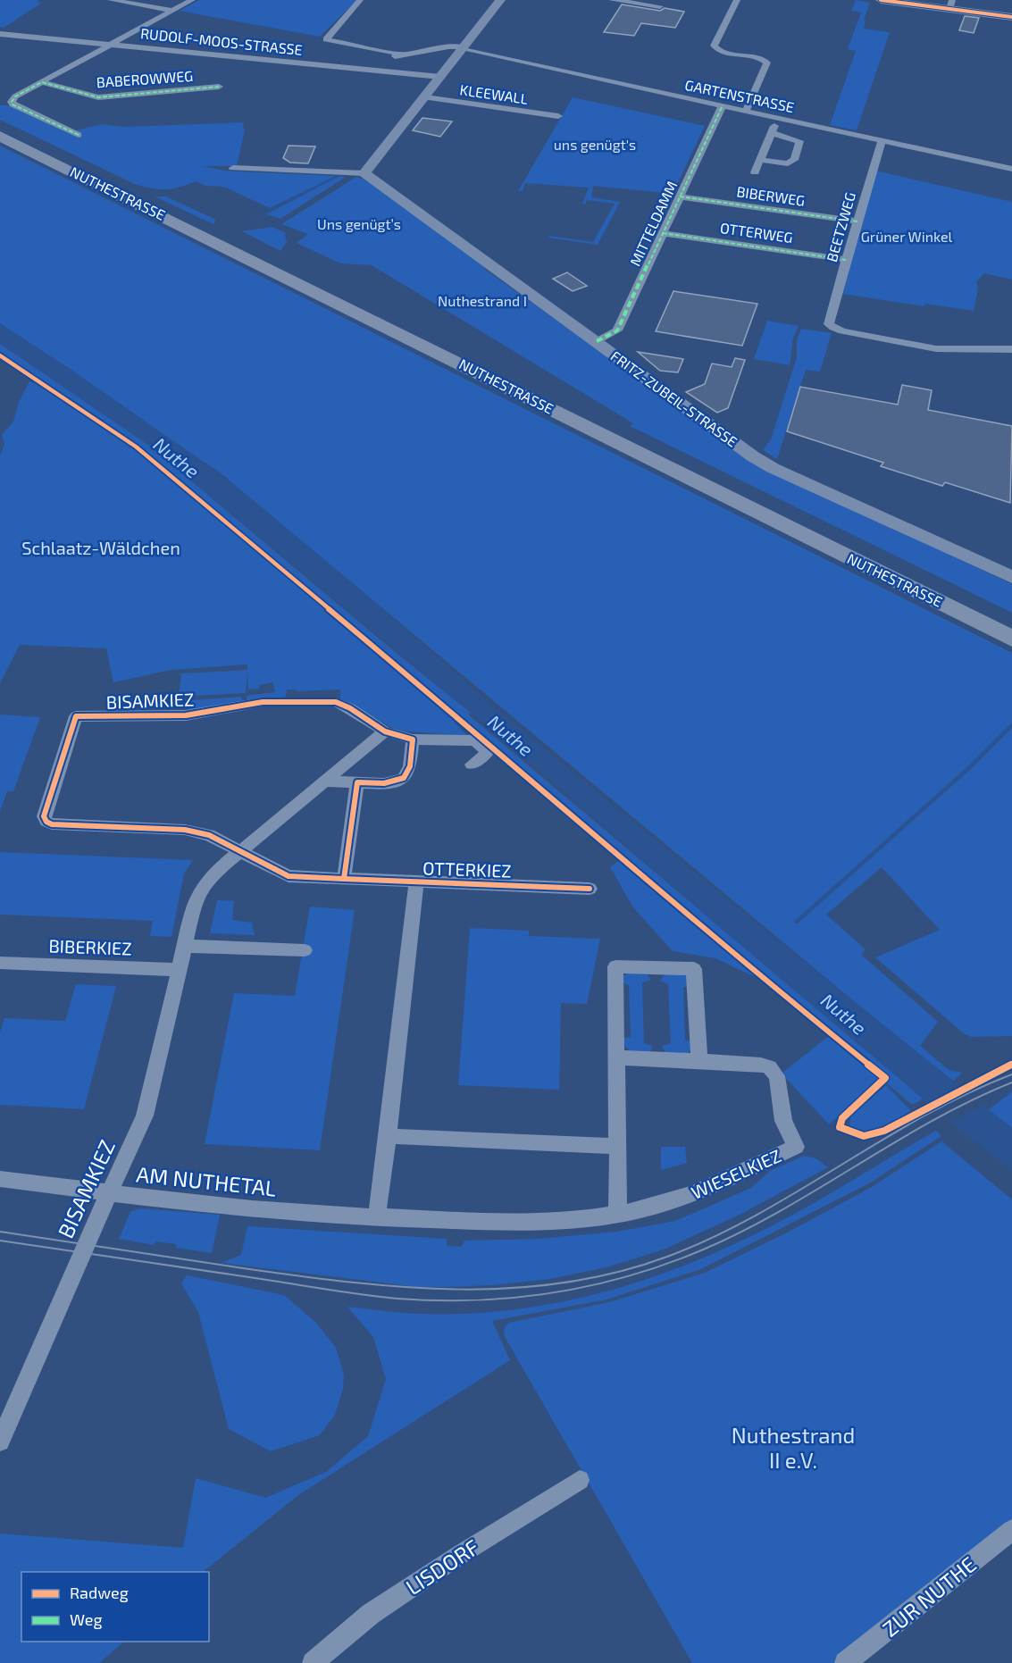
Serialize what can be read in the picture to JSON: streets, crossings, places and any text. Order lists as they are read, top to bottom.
{
  "streets": {
    "highway": ["NUTHESTRASSE"],
    "street": [
      "RUDOLF-MOOS-STRASSE",
      "BABEROWWEG",
      "KLEEWALL",
      "GARTENSTRASSE",
      "BIBERWEG",
      "MITTELDAMM",
      "BEETZWEG",
      "OTTERWEG",
      "FRITZ-ZUBEIL-STRASSE",
      "BISAMKIEZ",
      "OTTERKIEZ",
      "BIBERKIEZ",
      "WIESELKIEZ",
      "AM NUTHETAL",
      "LISDORF",
      "ZUR NUTHE"
    ]
  },
  "crossings": [
    ["GARTENSTRASSE", "MITTELDAMM"],
    ["GARTENSTRASSE", "BEETZWEG"],
    ["BIBERWEG", "MITTELDAMM"],
    ["BIBERWEG", "BEETZWEG"],
    ["MITTELDAMM", "OTTERWEG"],
    ["MITTELDAMM", "FRITZ-ZUBEIL-STRASSE"],
    ["BEETZWEG", "OTTERWEG"],
    ["BISAMKIEZ", "OTTERKIEZ"],
    ["BISAMKIEZ", "BIBERKIEZ"],
    ["BISAMKIEZ", "AM NUTHETAL"],
    ["OTTERKIEZ", "WIESELKIEZ"],
    ["OTTERKIEZ", "AM NUTHETAL"],
    ["WIESELKIEZ", "AM NUTHETAL"]
  ],
  "water": ["Nuthe"],
  "parks": [
    "uns genügt's",
    "Uns genügt’s",
    "Grüner Winkel",
    "Nuthestrand I",
    "Schlaatz-Wäldchen",
    "Nuthestrand II e.V."
  ],
  "legend": ["Radweg", "Weg"]
}
